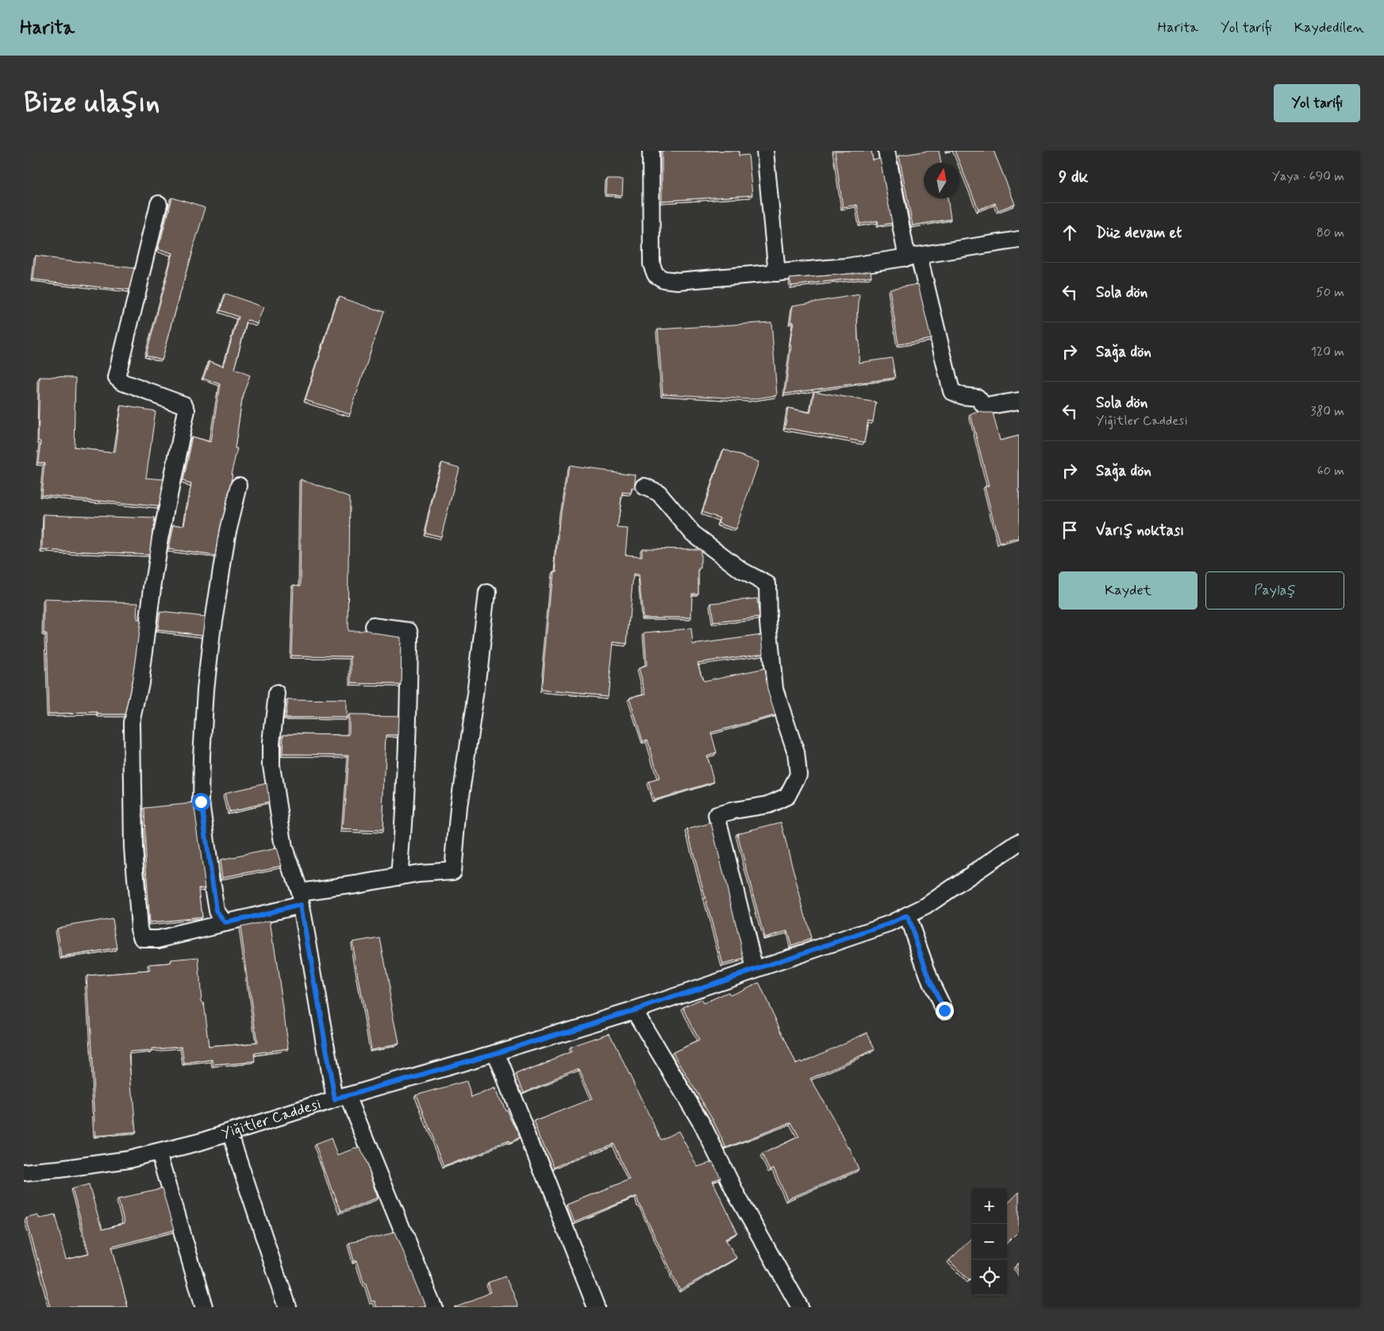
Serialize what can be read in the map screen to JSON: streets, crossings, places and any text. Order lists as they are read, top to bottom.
{
  "streets": {
    "street": ["Yiğitler Caddesi"]
  },
  "north": "top",
  "page": {
    "header": "Harita",
    "nav": ["Harita", "Yol tarifi", "Kaydedilen"],
    "buttons": [
      "Yol tarifi",
      ["Kaydet", "Paylaş"]
    ],
    "title": "Bize ulaşın",
    "heading": ["9 dk", "Yaya · 690 m"],
    "list": [
      ["Düz devam et", "80 m"],
      ["Sola dön", "50 m"],
      ["Sağa dön", "120 m"],
      ["Sola dön", "Yiğitler Caddesi", "380 m"],
      ["Sağa dön", "60 m"],
      "Varış noktası"
    ],
    "map_buttons": ["+", "−"]
  }
}
